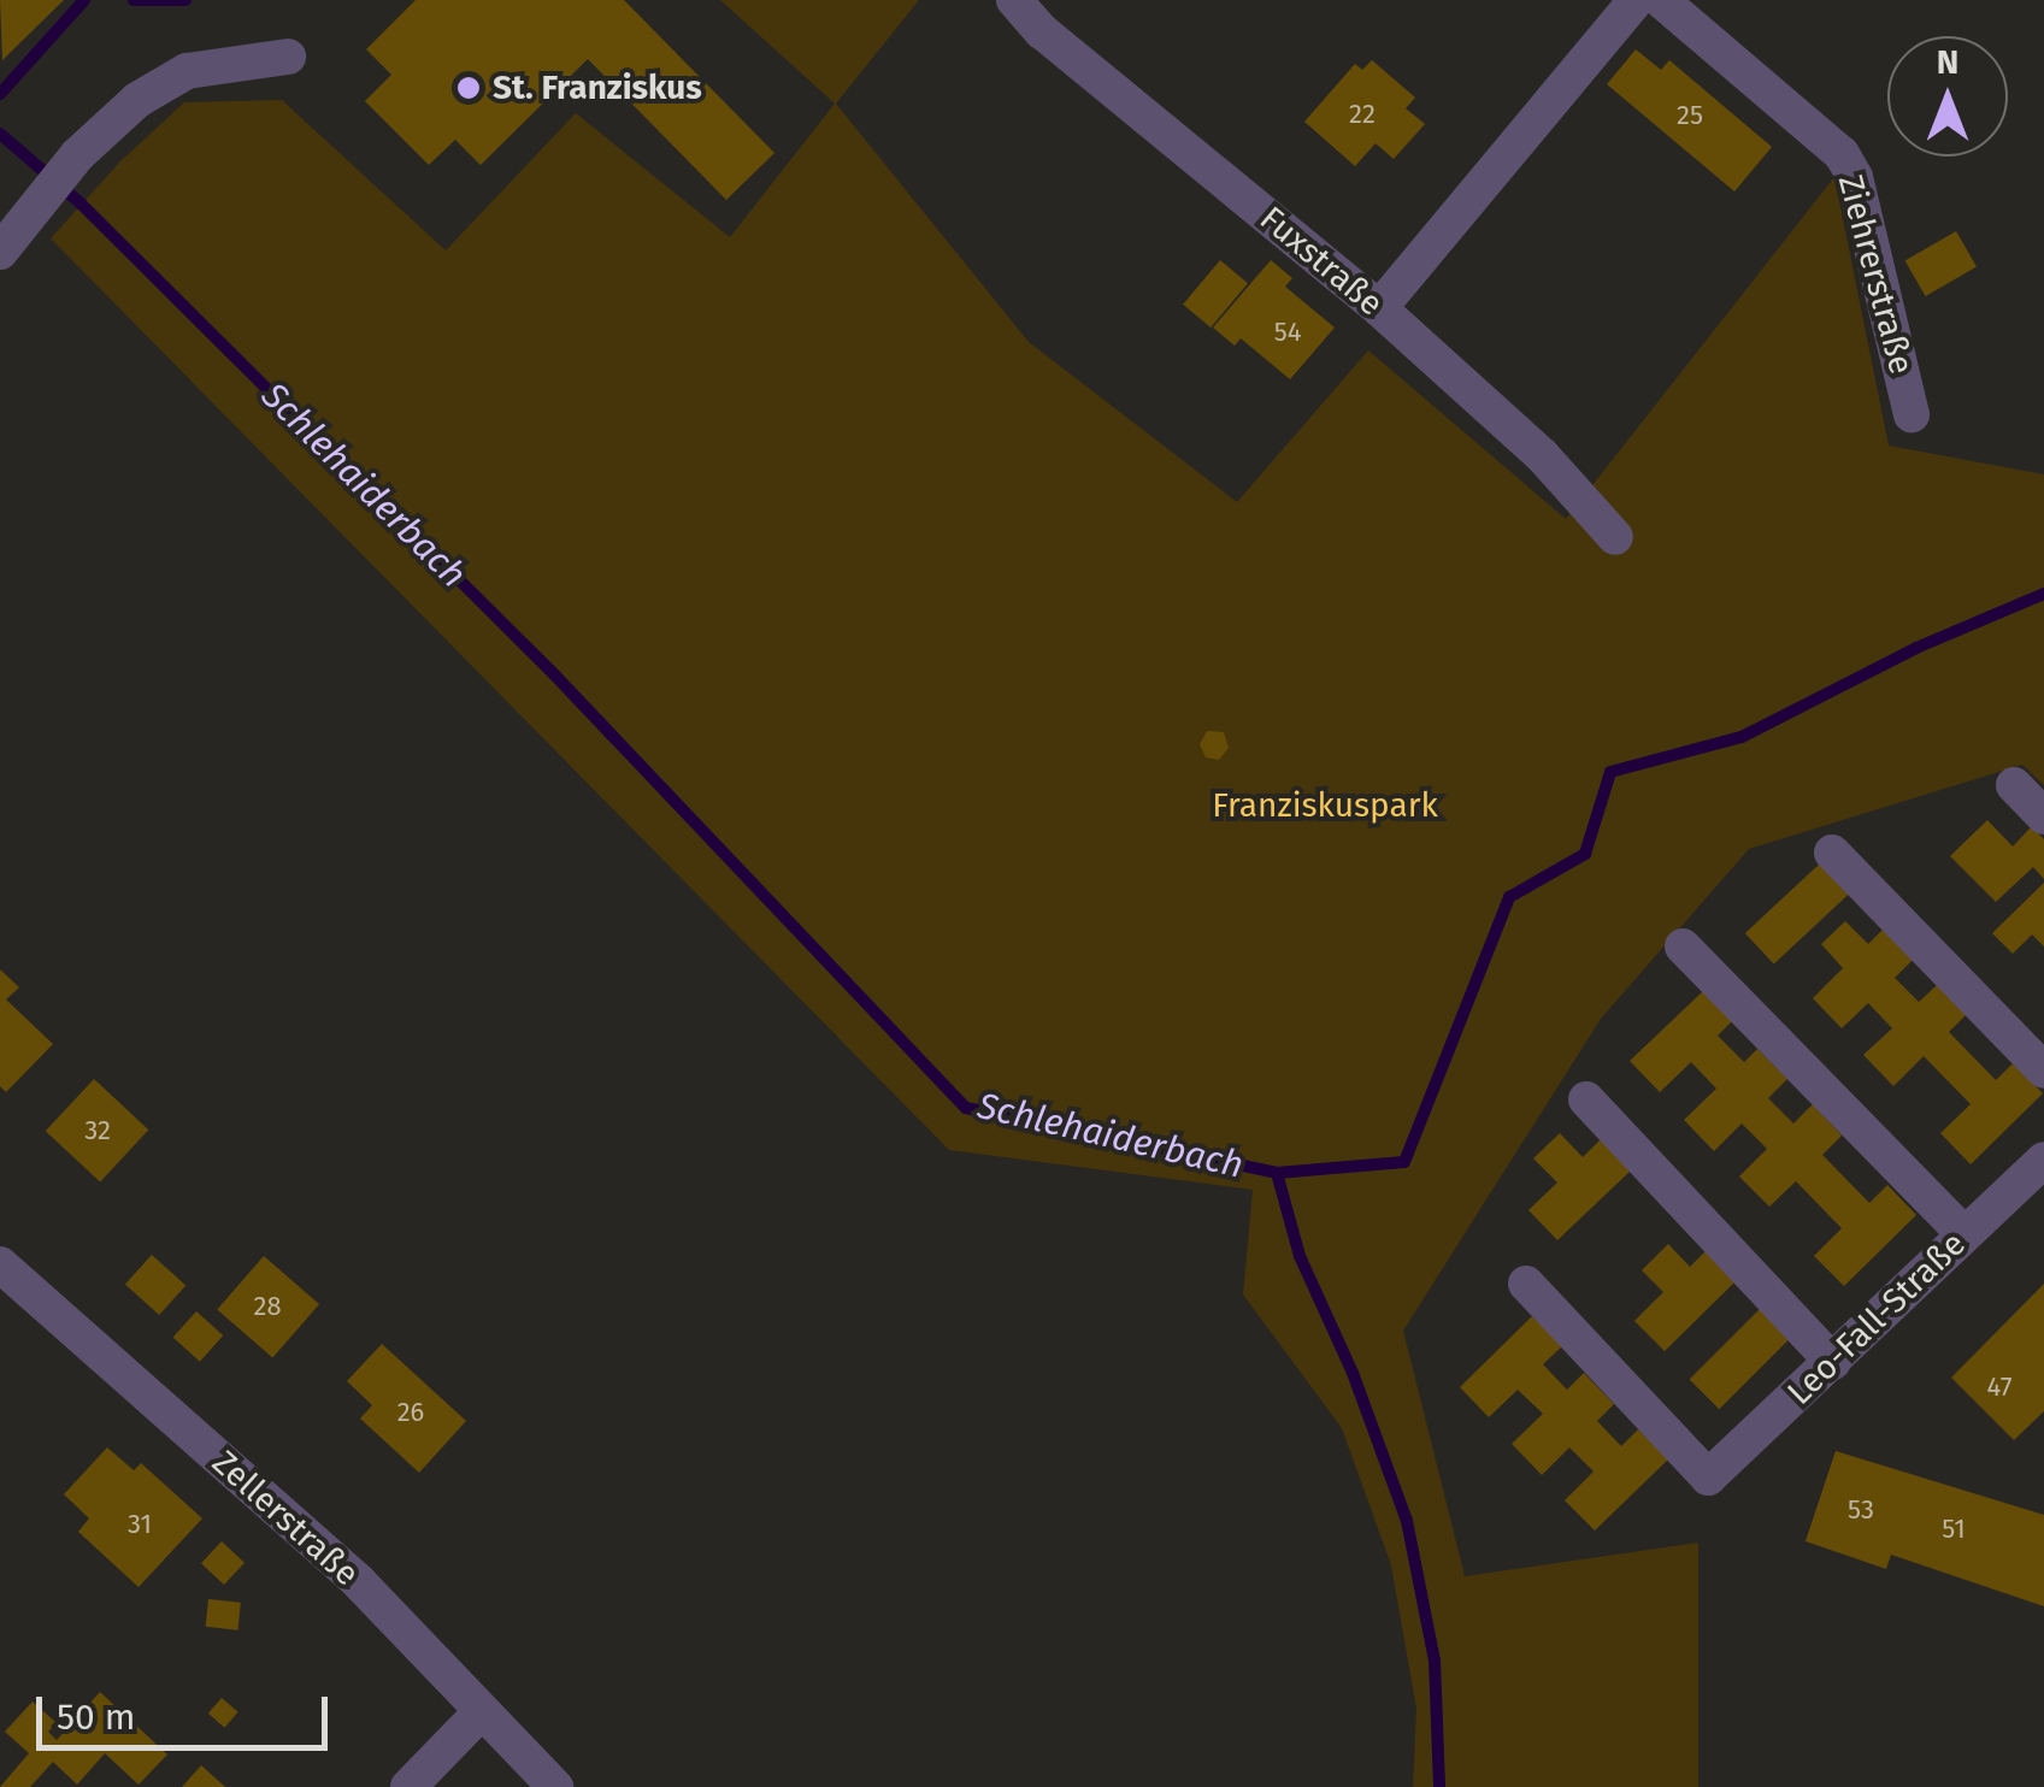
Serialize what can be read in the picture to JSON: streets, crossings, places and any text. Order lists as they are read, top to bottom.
{
  "streets": {
    "street": [
      "Fuxstraße",
      "Ziehrerstraße",
      "Leo-Fall-Straße",
      "Zellerstraße"
    ]
  },
  "water": ["Schlehaiderbach"],
  "parks": ["Franziskuspark"],
  "places": ["St. Franziskus"],
  "house_numbers": [
    "22",
    "25",
    "54",
    "32",
    "28",
    "47",
    "26",
    "53",
    "31",
    "51"
  ],
  "scale_bar": "50 m",
  "north": "top"
}
